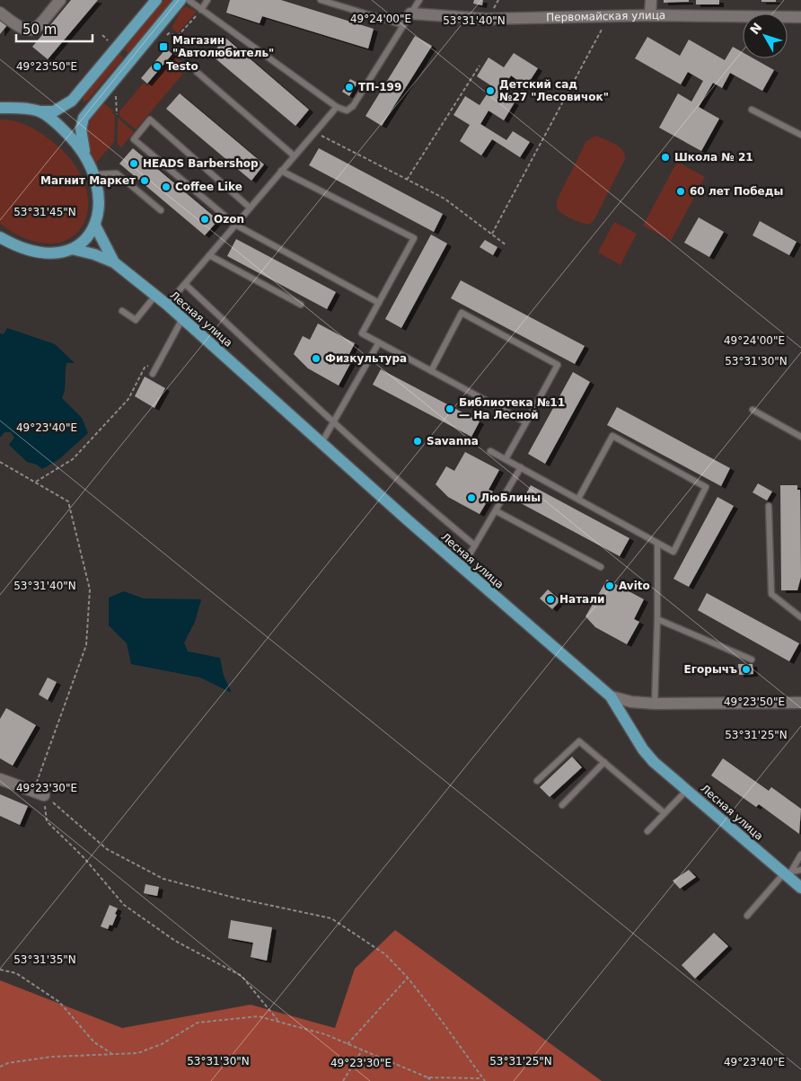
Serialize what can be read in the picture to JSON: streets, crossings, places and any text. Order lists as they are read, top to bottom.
{
  "streets": {
    "main road": ["Лесная улица"],
    "street": ["Первомайская улица"]
  },
  "places": {
    "transit": ["Магазин \"Автолюбитель\""],
    "other": [
      "Testo",
      "ТП-199",
      "Детский сад №27 \"Лесовичок\"",
      "Школа № 21",
      "HEADS Barbershop",
      "Магнит Маркет",
      "Coffee Like",
      "60 лет Победы",
      "Ozon",
      "Физкультура",
      "Библиотека №11 — На Лесной",
      "Savanna",
      "ЛюБлины",
      "Avito",
      "Натали",
      "Егорычъ"
    ]
  },
  "scale_bar": "50 m",
  "north": "top left",
  "coordinates": [
    "49°24'00\"E",
    "53°31'40\"N",
    "49°23'50\"E",
    "53°31'45\"N",
    "53°31'30\"N",
    "49°23'40\"E",
    "53°31'25\"N",
    "49°23'30\"E",
    "53°31'35\"N"
  ]
}
